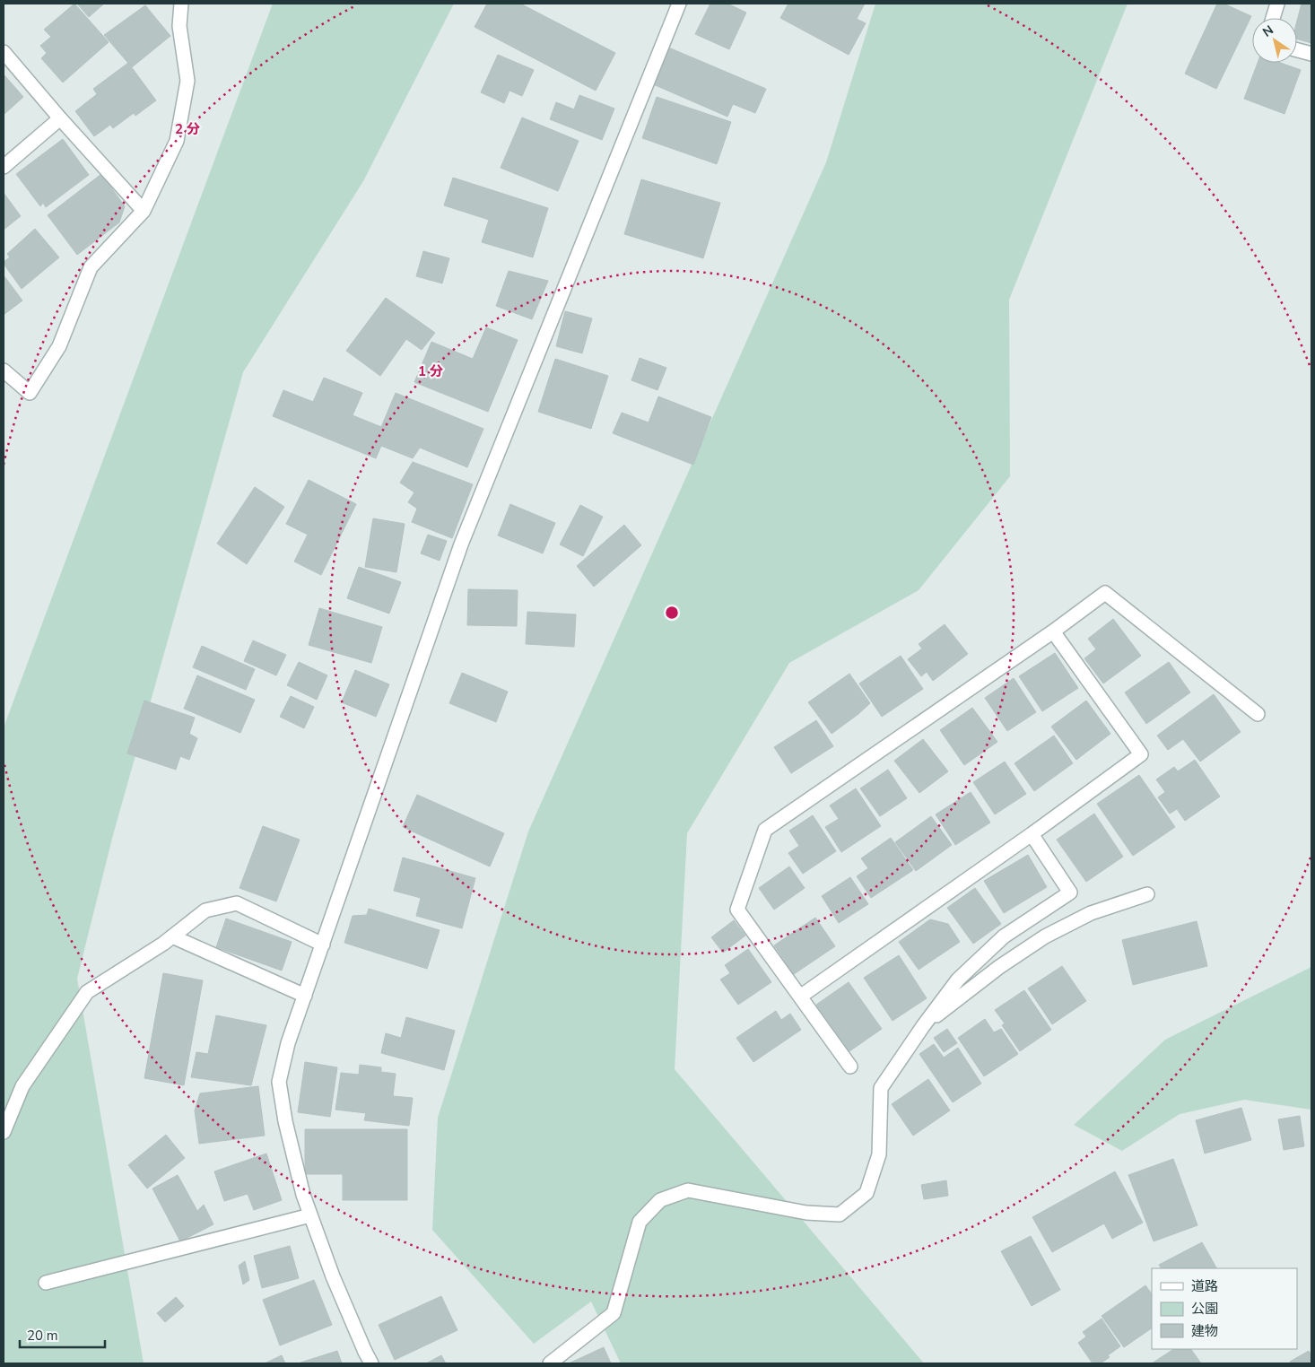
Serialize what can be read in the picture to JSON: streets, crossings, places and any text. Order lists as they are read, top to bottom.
{
  "legend": ["道路", "公園", "建物"],
  "scale_bar": "20 m",
  "north": "top left",
  "rings": ["2 分", "1 分"]
}
